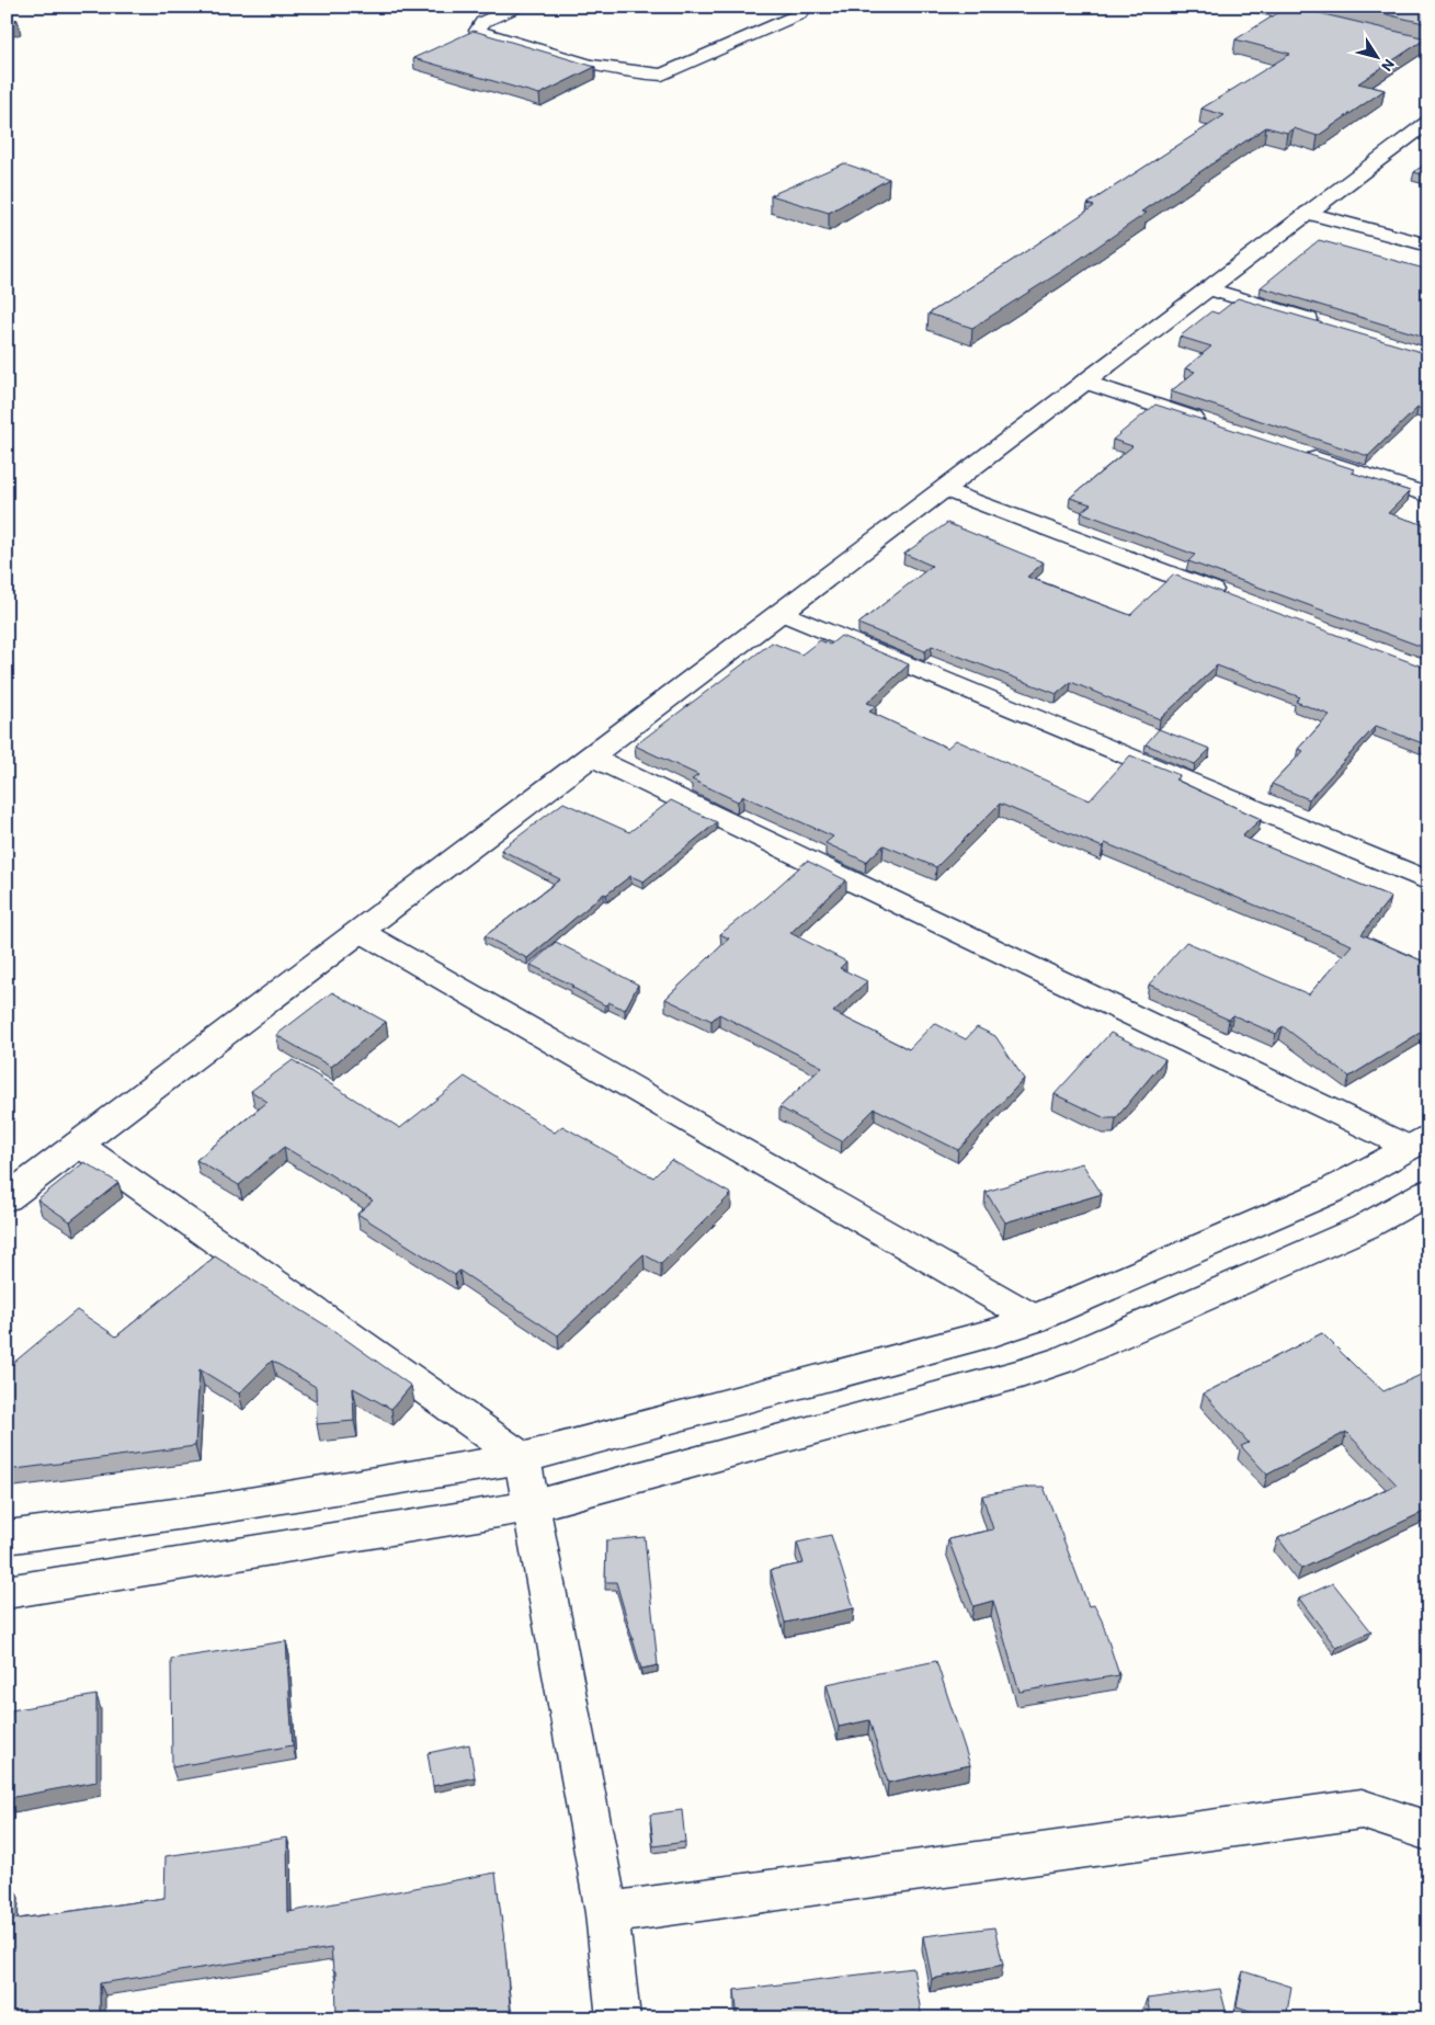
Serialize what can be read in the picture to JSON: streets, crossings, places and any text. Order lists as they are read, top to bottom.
{
  "north": "bottom right"
}
